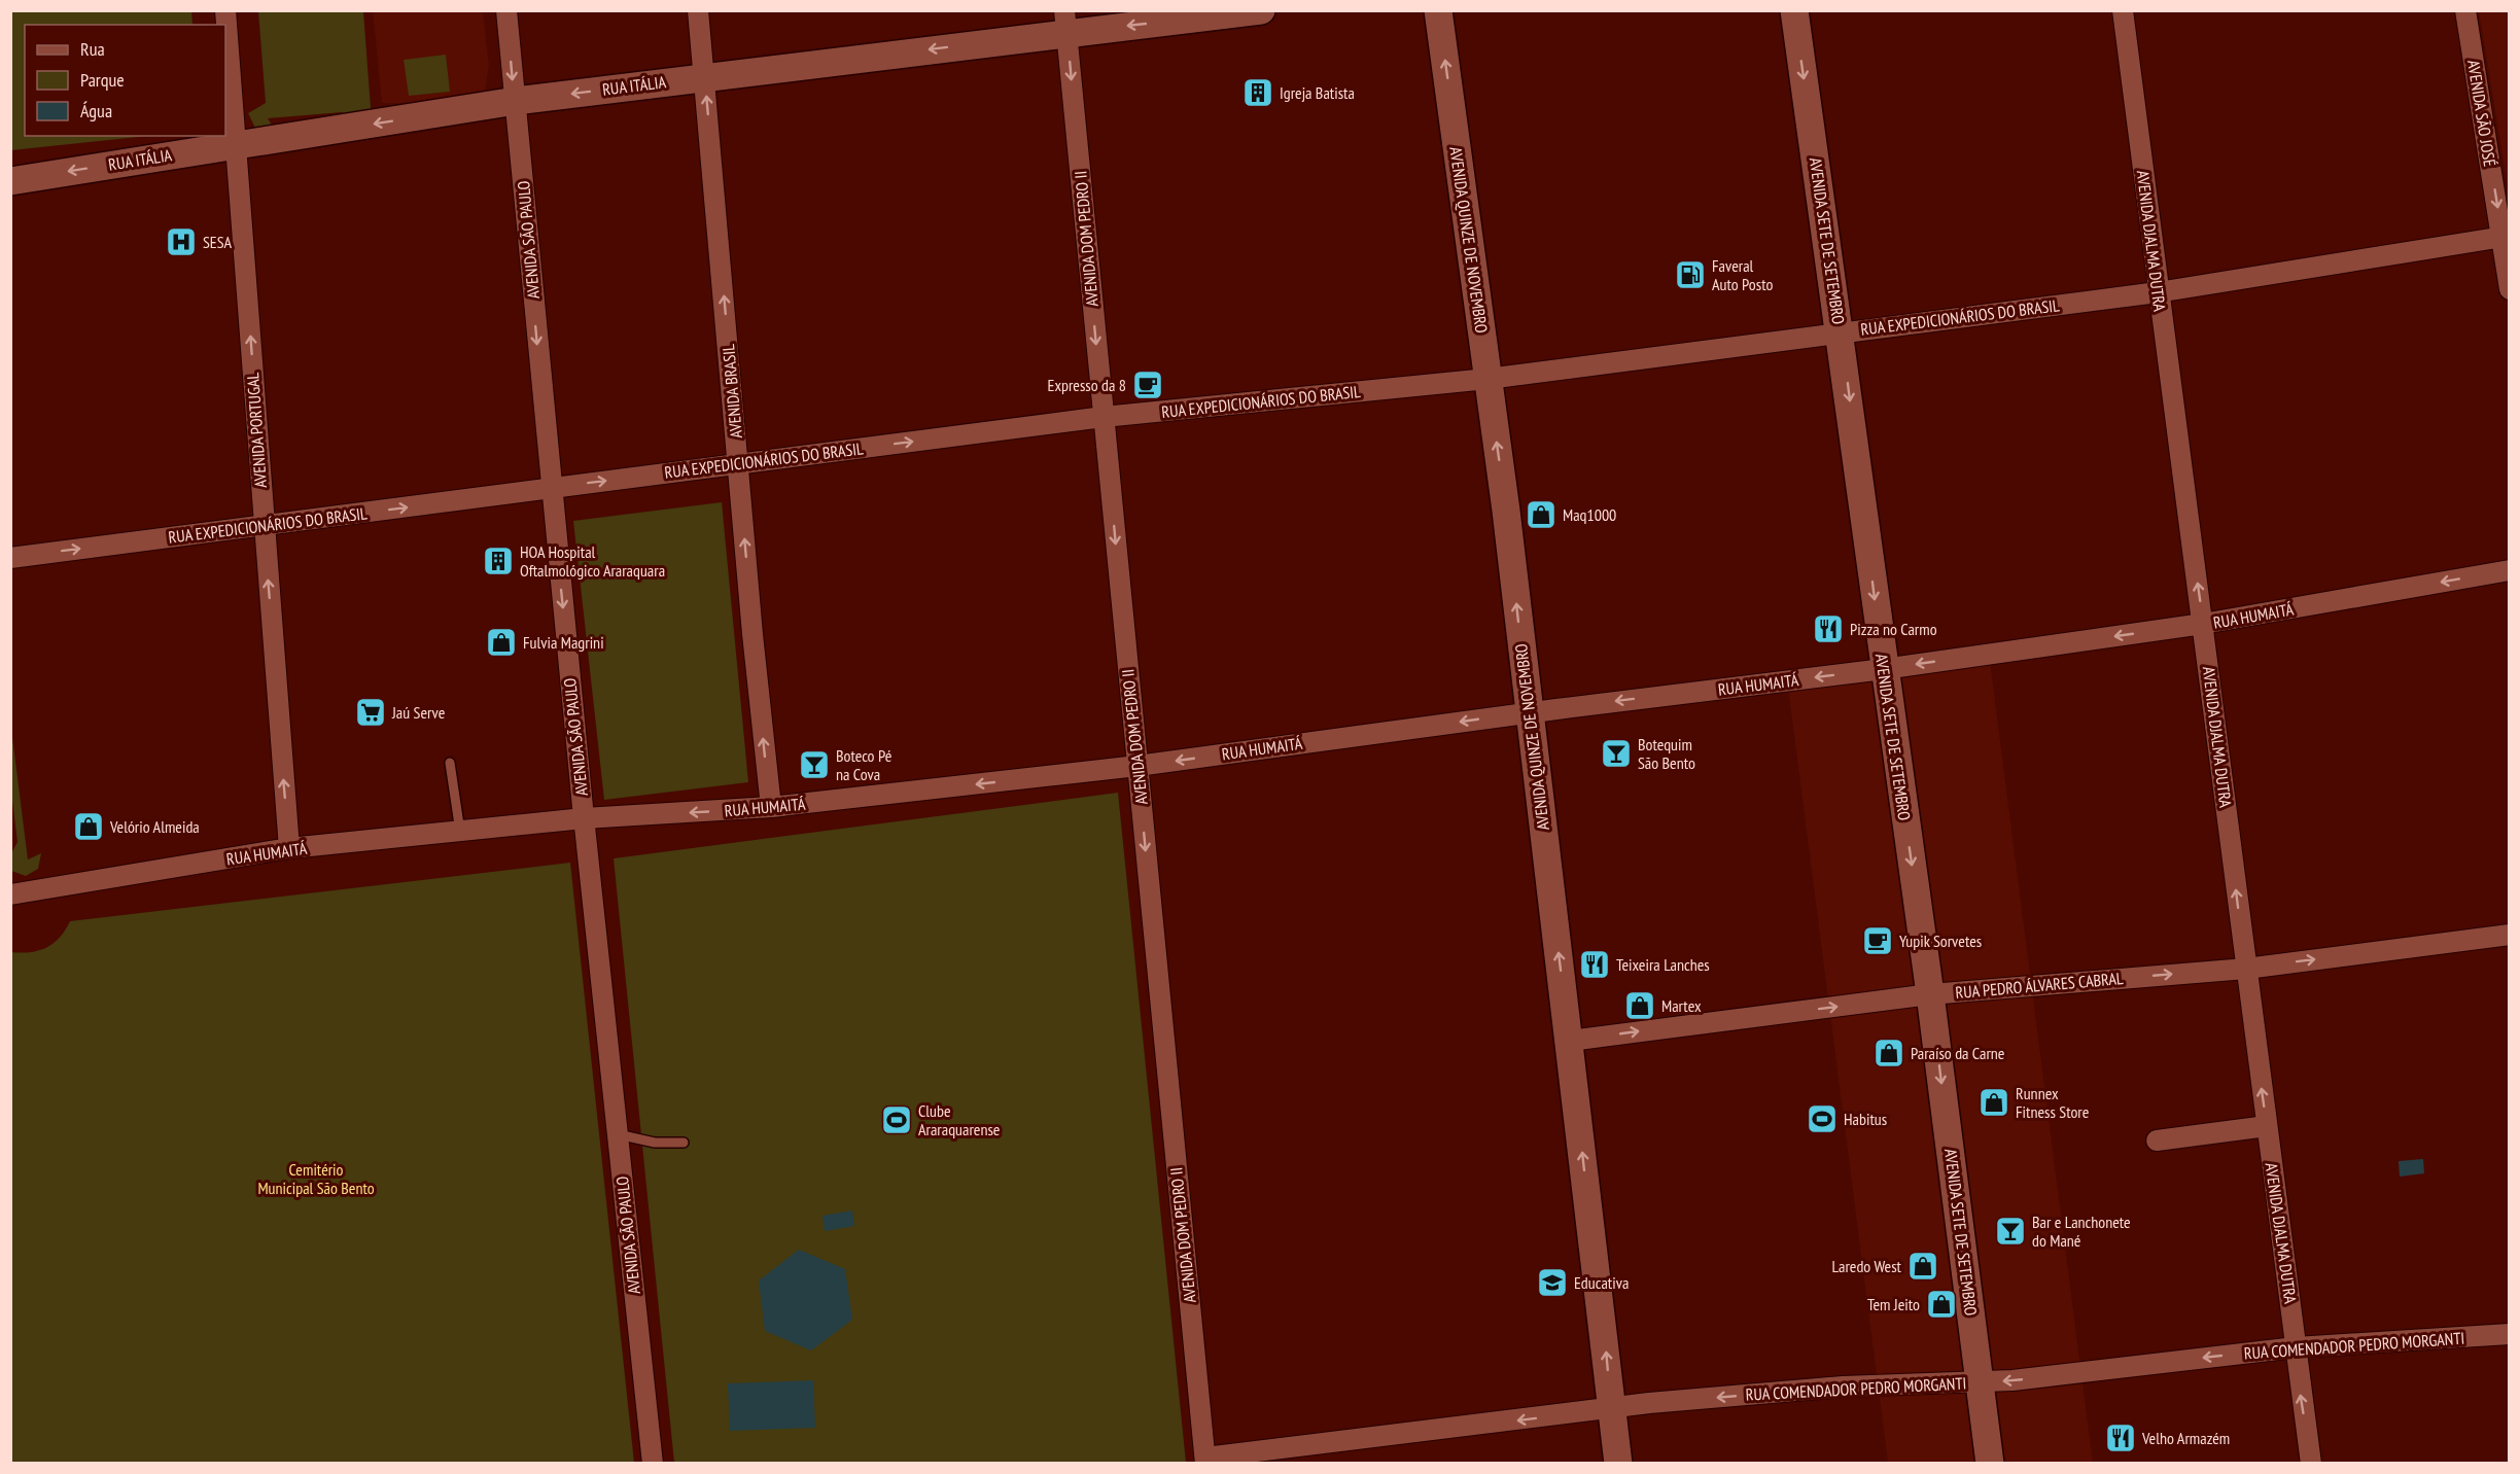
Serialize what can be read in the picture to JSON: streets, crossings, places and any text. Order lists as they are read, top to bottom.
{
  "streets": {
    "street": [
      "RUA ITÁLIA",
      "AVENIDA SÃO JOSÉ",
      "AVENIDA DOM PEDRO II",
      "AVENIDA SÃO PAULO",
      "AVENIDA QUINZE DE NOVEMBRO",
      "AVENIDA SETE DE SETEMBRO",
      "AVENIDA DJALMA DUTRA",
      "RUA EXPEDICIONÁRIOS DO BRASIL",
      "AVENIDA BRASIL",
      "AVENIDA PORTUGAL",
      "RUA HUMAITÁ",
      "RUA PEDRO ÁLVARES CABRAL",
      "RUA COMENDADOR PEDRO MORGANTI"
    ]
  },
  "crossings": [
    ["RUA ITÁLIA", "AVENIDA DOM PEDRO II"],
    ["RUA ITÁLIA", "AVENIDA SÃO PAULO"],
    ["RUA ITÁLIA", "AVENIDA BRASIL"],
    ["RUA ITÁLIA", "AVENIDA PORTUGAL"],
    ["AVENIDA SÃO JOSÉ", "RUA EXPEDICIONÁRIOS DO BRASIL"],
    ["AVENIDA DOM PEDRO II", "RUA EXPEDICIONÁRIOS DO BRASIL"],
    ["AVENIDA DOM PEDRO II", "RUA HUMAITÁ"],
    ["AVENIDA DOM PEDRO II", "RUA COMENDADOR PEDRO MORGANTI"],
    ["AVENIDA SÃO PAULO", "RUA EXPEDICIONÁRIOS DO BRASIL"],
    ["AVENIDA SÃO PAULO", "RUA HUMAITÁ"],
    ["AVENIDA QUINZE DE NOVEMBRO", "RUA EXPEDICIONÁRIOS DO BRASIL"],
    ["AVENIDA QUINZE DE NOVEMBRO", "RUA HUMAITÁ"],
    ["AVENIDA QUINZE DE NOVEMBRO", "RUA PEDRO ÁLVARES CABRAL"],
    ["AVENIDA QUINZE DE NOVEMBRO", "RUA COMENDADOR PEDRO MORGANTI"],
    ["AVENIDA SETE DE SETEMBRO", "RUA EXPEDICIONÁRIOS DO BRASIL"],
    ["AVENIDA SETE DE SETEMBRO", "RUA HUMAITÁ"],
    ["AVENIDA SETE DE SETEMBRO", "RUA PEDRO ÁLVARES CABRAL"],
    ["AVENIDA SETE DE SETEMBRO", "RUA COMENDADOR PEDRO MORGANTI"],
    ["AVENIDA DJALMA DUTRA", "RUA EXPEDICIONÁRIOS DO BRASIL"],
    ["AVENIDA DJALMA DUTRA", "RUA HUMAITÁ"],
    ["AVENIDA DJALMA DUTRA", "RUA PEDRO ÁLVARES CABRAL"],
    ["AVENIDA DJALMA DUTRA", "RUA COMENDADOR PEDRO MORGANTI"],
    ["RUA EXPEDICIONÁRIOS DO BRASIL", "AVENIDA BRASIL"],
    ["RUA EXPEDICIONÁRIOS DO BRASIL", "AVENIDA PORTUGAL"],
    ["AVENIDA BRASIL", "RUA HUMAITÁ"],
    ["AVENIDA PORTUGAL", "RUA HUMAITÁ"]
  ],
  "one_way": [
    "RUA ITÁLIA",
    "AVENIDA SÃO JOSÉ",
    "AVENIDA DOM PEDRO II",
    "AVENIDA SÃO PAULO",
    "AVENIDA QUINZE DE NOVEMBRO",
    "AVENIDA SETE DE SETEMBRO",
    "AVENIDA DJALMA DUTRA",
    "RUA EXPEDICIONÁRIOS DO BRASIL",
    "AVENIDA BRASIL",
    "AVENIDA PORTUGAL",
    "RUA HUMAITÁ",
    "RUA PEDRO ÁLVARES CABRAL",
    "RUA COMENDADOR PEDRO MORGANTI"
  ],
  "parks": ["Cemitério Municipal São Bento"],
  "places": {
    "building": ["Igreja Batista", "HOA Hospital Oftalmológico Araraquara"],
    "hospital": ["SESA"],
    "fuel station": ["Faveral Auto Posto"],
    "cafe": ["Expresso da 8", "Yupik Sorvetes"],
    "shop": [
      "Maq1000",
      "Fulvia Magrini",
      "Velório Almeida",
      "Martex",
      "Paraíso da Carne",
      "Runnex Fitness Store",
      "Laredo West",
      "Tem Jeito"
    ],
    "restaurant": ["Pizza no Carmo", "Teixeira Lanches", "Velho Armazém"],
    "supermarket": ["Jaú Serve"],
    "bar": ["Botequim São Bento", "Boteco Pé na Cova", "Bar e Lanchonete do Mané"],
    "sports": ["Habitus", "Clube Araraquarense"],
    "school or university": ["Educativa"]
  },
  "legend": ["Rua", "Parque", "Água"]
}
